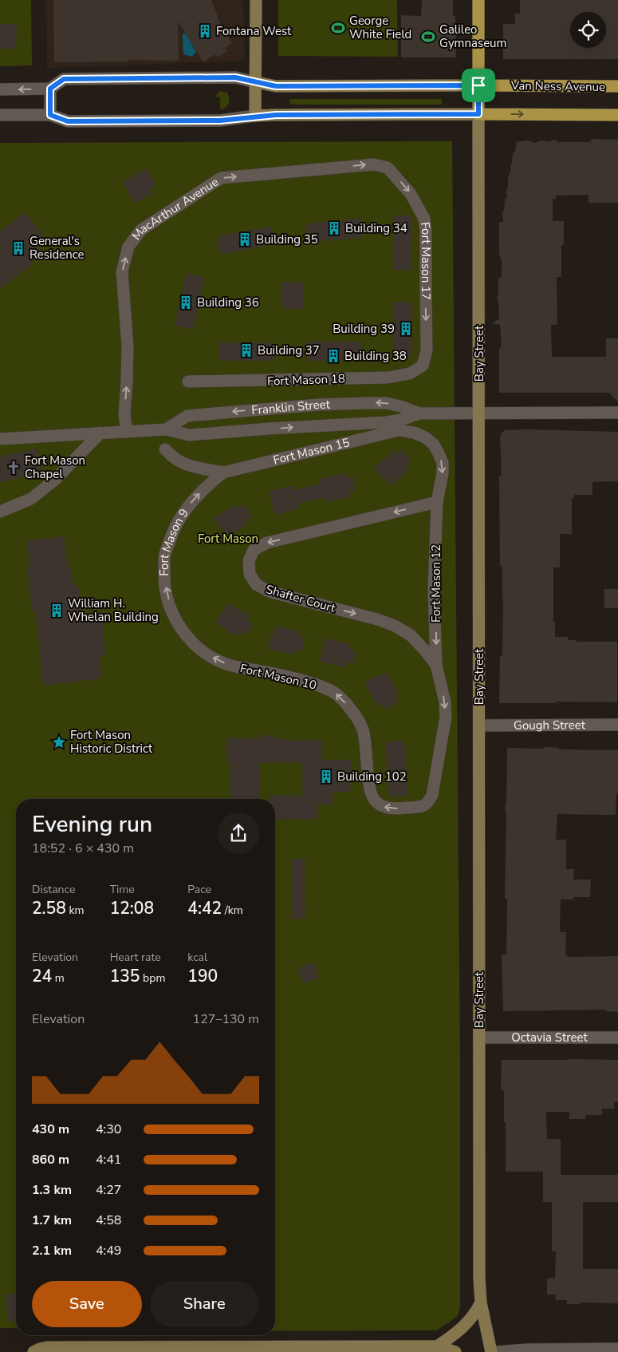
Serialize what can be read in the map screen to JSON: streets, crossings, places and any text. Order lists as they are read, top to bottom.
{
  "streets": {
    "main road": ["Van Ness Avenue", "Bay Street"],
    "street": [
      "MacArthur Avenue",
      "Fort Mason 17",
      "Fort Mason 18",
      "Franklin Street",
      "Fort Mason 15",
      "Fort Mason 9",
      "Fort Mason 12",
      "Shafter Court",
      "Fort Mason 10",
      "Gough Street",
      "Octavia Street"
    ]
  },
  "crossings": [
    ["Van Ness Avenue", "Bay Street"],
    ["MacArthur Avenue", "Fort Mason 17"],
    ["MacArthur Avenue", "Franklin Street"],
    ["Fort Mason 17", "Fort Mason 18"],
    ["Bay Street", "Franklin Street"],
    ["Bay Street", "Gough Street"],
    ["Bay Street", "Octavia Street"],
    ["Fort Mason 15", "Fort Mason 9"],
    ["Fort Mason 15", "Fort Mason 12"],
    ["Fort Mason 9", "Fort Mason 10"],
    ["Fort Mason 12", "Shafter Court"],
    ["Fort Mason 12", "Fort Mason 10"],
    ["Shafter Court", "Fort Mason 10"]
  ],
  "one_way": ["Fort Mason 17", "Fort Mason 9", "Fort Mason 12"],
  "parks": ["Fort Mason"],
  "places": {
    "sports": ["George White Field", "Galileo Gymnaseum"],
    "building": [
      "Fontana West",
      "Building 34",
      "Building 35",
      "General's Residence",
      "Building 36",
      "Building 39",
      "Building 37",
      "Building 38",
      "William H. Whelan Building",
      "Building 102"
    ],
    "church": ["Fort Mason Chapel"],
    "place": ["Fort Mason Historic District"]
  },
  "page": {
    "heading": ["Evening run", "18:52 · 6 × 430 m"],
    "stats": [
      ["Distance", "2.58 km"],
      ["Time", "12:08"],
      ["Pace", "4:42 /km"],
      ["Elevation", "24 m"],
      ["Heart rate", "135 bpm"],
      ["kcal", "190"]
    ],
    "chart": ["Elevation", "127–130 m"],
    "list": [
      {
        "name": "430 m",
        "note": "4:30"
      },
      {
        "name": "860 m",
        "note": "4:41"
      },
      {
        "name": "1.3 km",
        "note": "4:27"
      },
      {
        "name": "1.7 km",
        "note": "4:58"
      },
      {
        "name": "2.1 km",
        "note": "4:49"
      }
    ],
    "buttons": ["Save", "Share"]
  }
}
